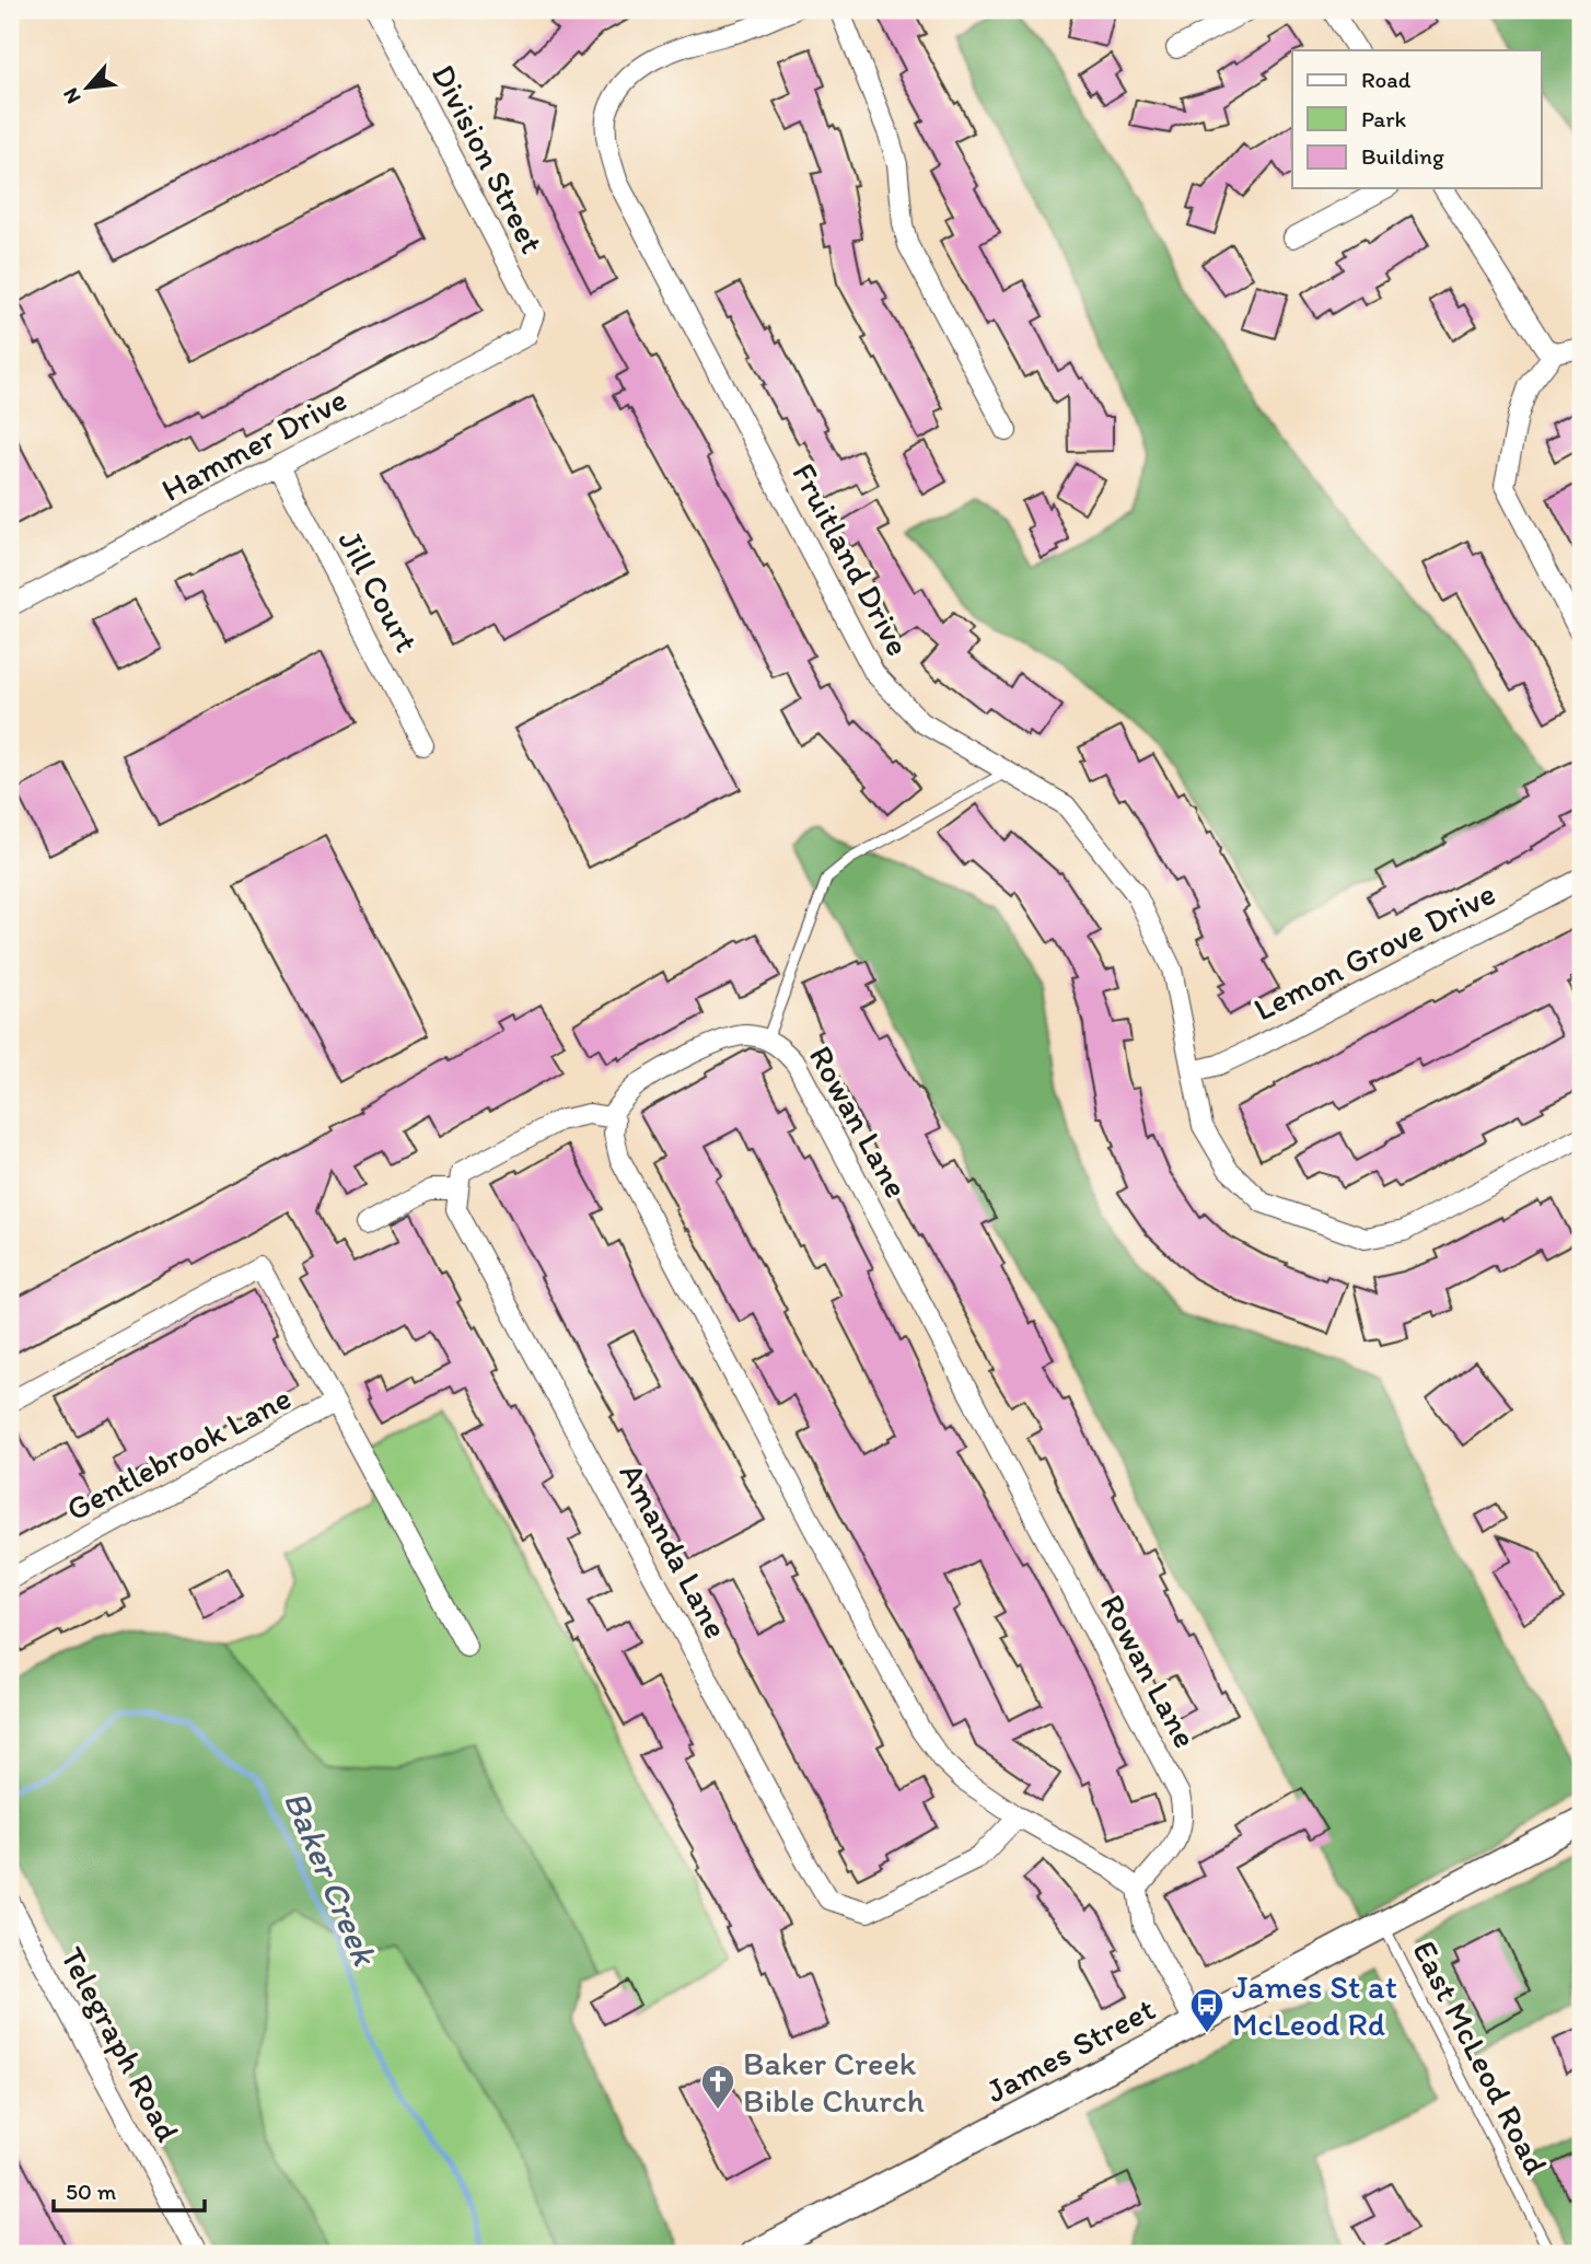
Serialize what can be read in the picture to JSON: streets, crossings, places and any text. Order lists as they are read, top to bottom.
{
  "streets": {
    "main road": ["James Street"],
    "street": [
      "Division Street",
      "Hammer Drive",
      "Fruitland Drive",
      "Jill Court",
      "Lemon Grove Drive",
      "Rowan Lane",
      "Gentlebrook Lane",
      "Amanda Lane",
      "Telegraph Road"
    ],
    "lane": ["East McLeod Road"]
  },
  "crossings": [
    ["Division Street", "Hammer Drive"],
    ["Hammer Drive", "Jill Court"],
    ["Fruitland Drive", "Lemon Grove Drive"],
    ["James Street", "East McLeod Road"]
  ],
  "water": ["Baker Creek"],
  "places": {
    "bus stop": ["James St at McLeod Rd"],
    "church": ["Baker Creek Bible Church"]
  },
  "legend": ["Road", "Park", "Building"],
  "scale_bar": "50 m",
  "north": "bottom left"
}
